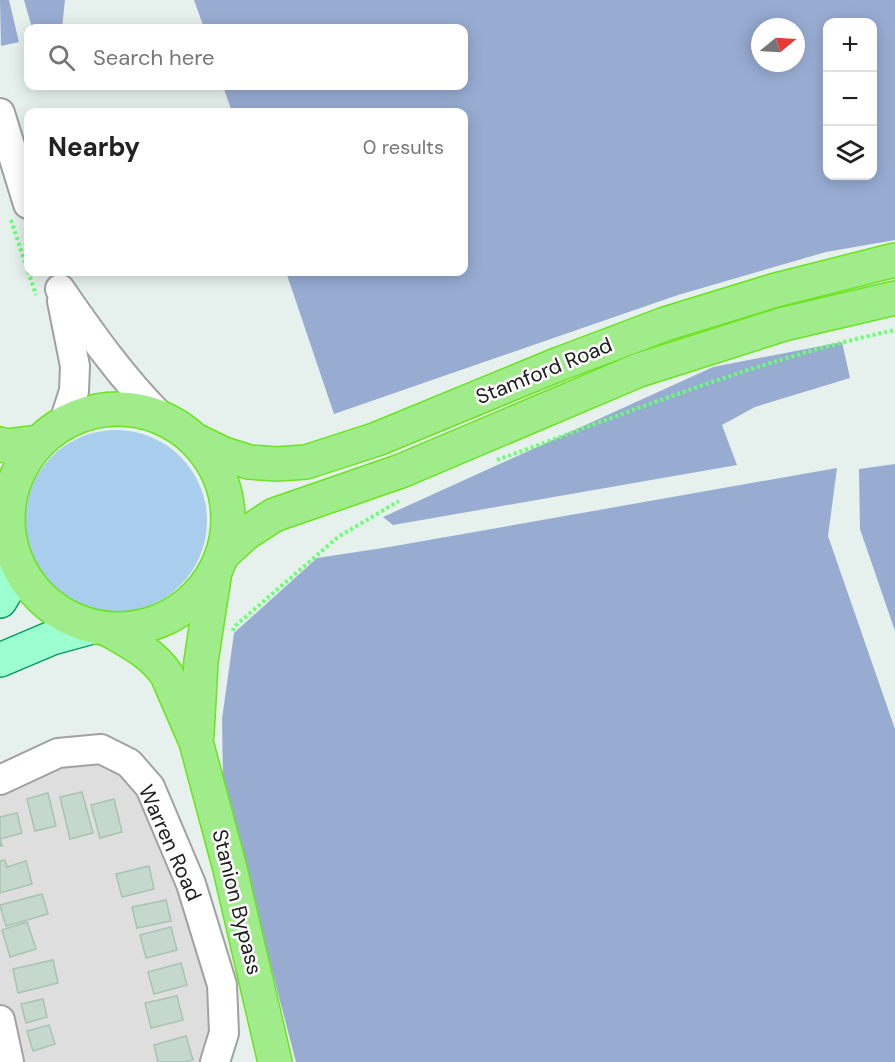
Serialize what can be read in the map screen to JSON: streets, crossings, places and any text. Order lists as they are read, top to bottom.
{
  "streets": {
    "highway": ["Stamford Road", "Stanion Bypass"],
    "street": ["Warren Road"]
  },
  "north": "right",
  "page": {
    "map_buttons": ["+", "−"],
    "search": "Search here",
    "heading": ["Nearby", "0 results"]
  }
}
